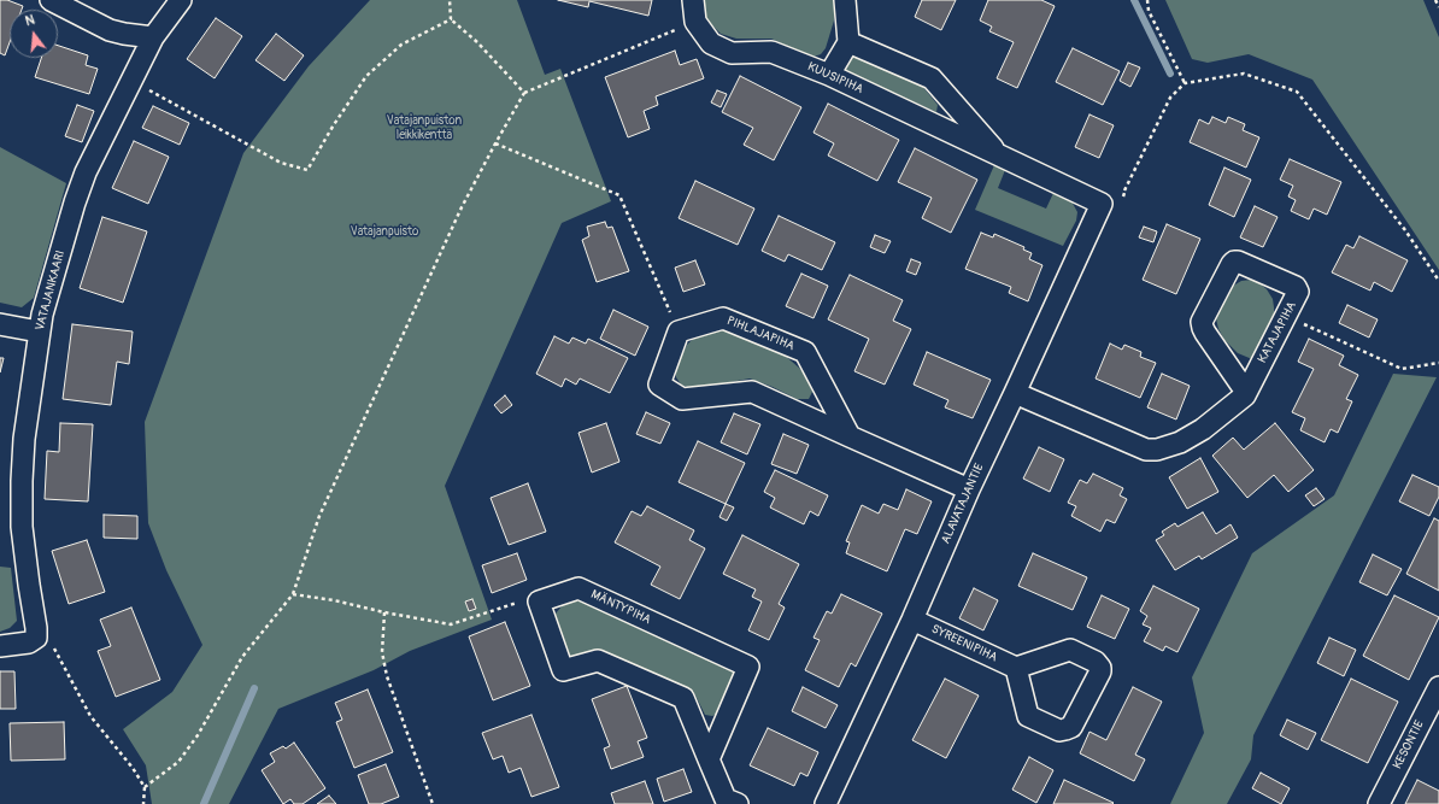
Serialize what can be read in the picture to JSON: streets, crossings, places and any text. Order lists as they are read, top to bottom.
{
  "streets": {
    "street": [
      "KUUSIPIHA",
      "VATAJANKAARI",
      "KATAJAPIHA",
      "PIHLAJAPIHA",
      "ALAVATAJANTIE",
      "MÄNTYPIHA",
      "SYREENIPIHA",
      "KESONTIE"
    ]
  },
  "crossings": [
    ["KUUSIPIHA", "ALAVATAJANTIE"],
    ["KATAJAPIHA", "ALAVATAJANTIE"],
    ["ALAVATAJANTIE", "SYREENIPIHA"]
  ],
  "parks": ["Vatajanpuiston leikkikenttä", "Vatajanpuisto"],
  "north": "top"
}
